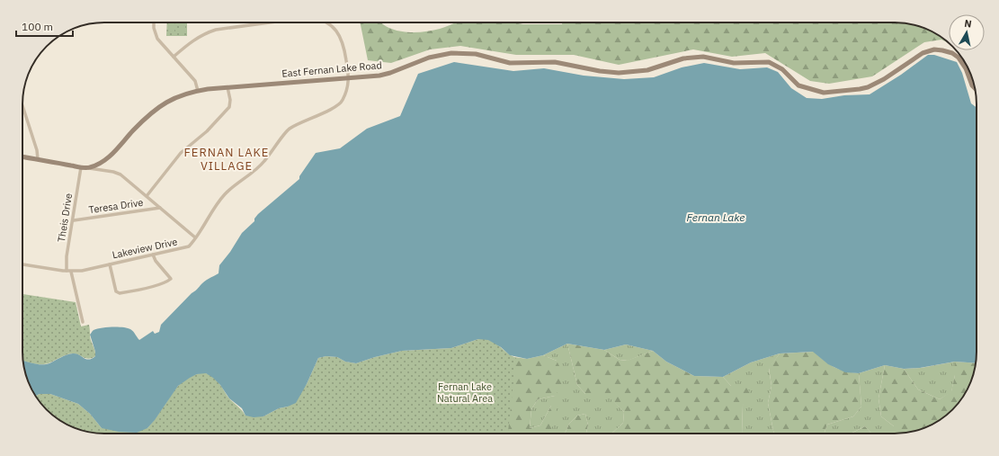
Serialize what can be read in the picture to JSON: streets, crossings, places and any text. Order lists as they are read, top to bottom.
{
  "streets": {
    "street": [
      "East Fernan Lake Road",
      "Teresa Drive",
      "Theis Drive",
      "Lakeview Drive"
    ]
  },
  "crossings": [
    ["East Fernan Lake Road", "Lakeview Drive"],
    ["Teresa Drive", "Theis Drive"],
    ["Theis Drive", "Lakeview Drive"]
  ],
  "districts": ["FERNAN LAKE VILLAGE"],
  "water": ["Fernan Lake"],
  "parks": ["Fernan Lake Natural Area"],
  "scale_bar": "100 m",
  "north": "top"
}
